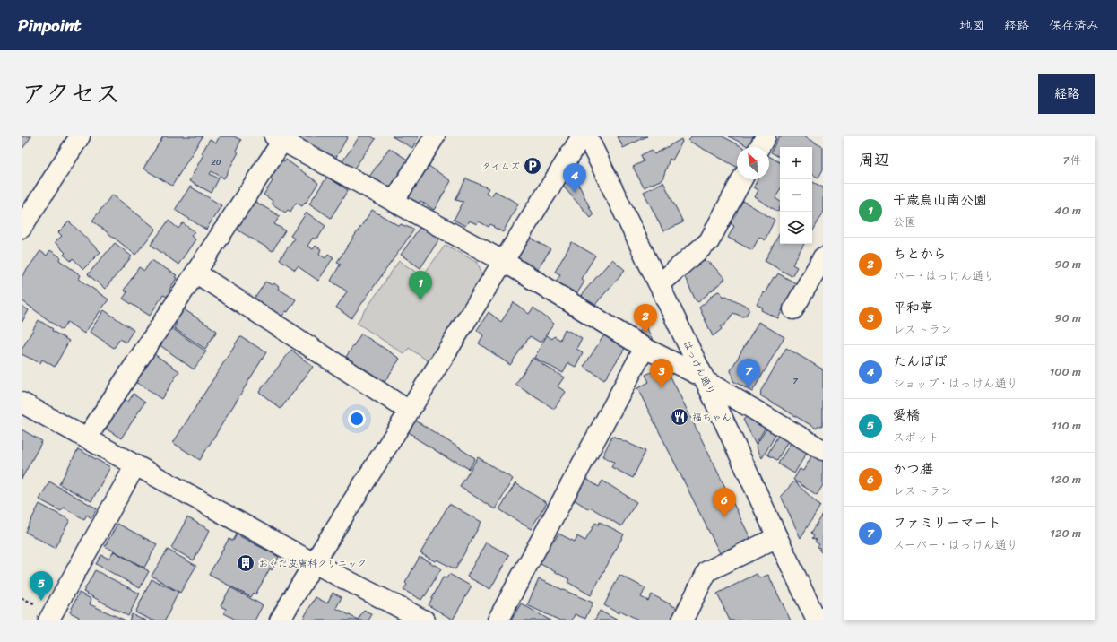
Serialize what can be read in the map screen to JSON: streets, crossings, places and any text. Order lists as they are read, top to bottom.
{
  "streets": {
    "street": ["はっけん通り"]
  },
  "places": {
    "parking": ["タイムズ"],
    "restaurant": ["福ちゃん"],
    "building": ["おくだ皮膚科クリニック"]
  },
  "house_numbers": ["20", "7"],
  "north": "top left",
  "page": {
    "header": "Pinpoint",
    "nav": ["地図", "経路", "保存済み"],
    "title": "アクセス",
    "buttons": "経路",
    "heading": ["周辺", "7件"],
    "map_buttons": ["+", "−"],
    "pins": [
      "4",
      "1",
      "2",
      "3",
      "7",
      "6",
      "5"
    ],
    "list": [
      {
        "mark": "1",
        "name": "千歳烏山南公園",
        "note": "公園",
        "value": "40 m"
      },
      {
        "mark": "2",
        "name": "ちとから",
        "note": "バー · はっけん通り",
        "value": "90 m"
      },
      {
        "mark": "3",
        "name": "平和亭",
        "note": "レストラン",
        "value": "90 m"
      },
      {
        "mark": "4",
        "name": "たんぽぽ",
        "note": "ショップ · はっけん通り",
        "value": "100 m"
      },
      {
        "mark": "5",
        "name": "愛橋",
        "note": "スポット",
        "value": "110 m"
      },
      {
        "mark": "6",
        "name": "かつ膳",
        "note": "レストラン",
        "value": "120 m"
      },
      {
        "mark": "7",
        "name": "ファミリーマート",
        "note": "スーパー · はっけん通り",
        "value": "120 m"
      }
    ]
  }
}
